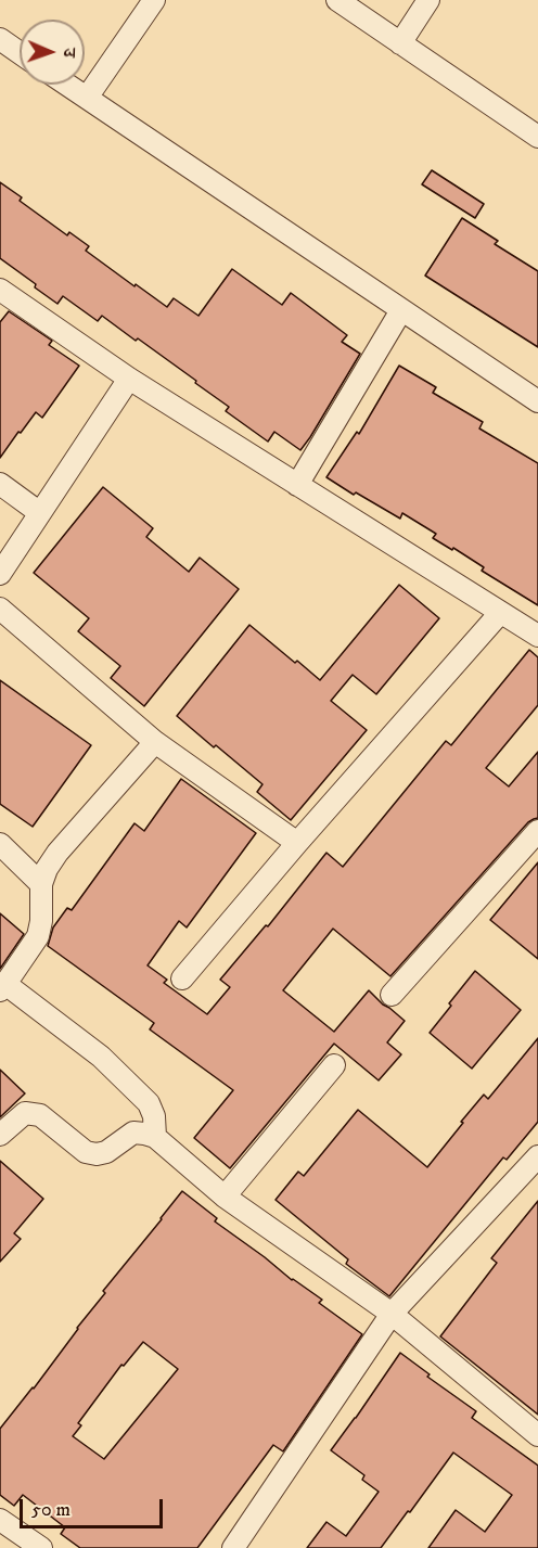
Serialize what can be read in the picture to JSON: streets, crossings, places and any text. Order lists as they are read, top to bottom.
{
  "scale_bar": "50 m",
  "north": "right"
}
